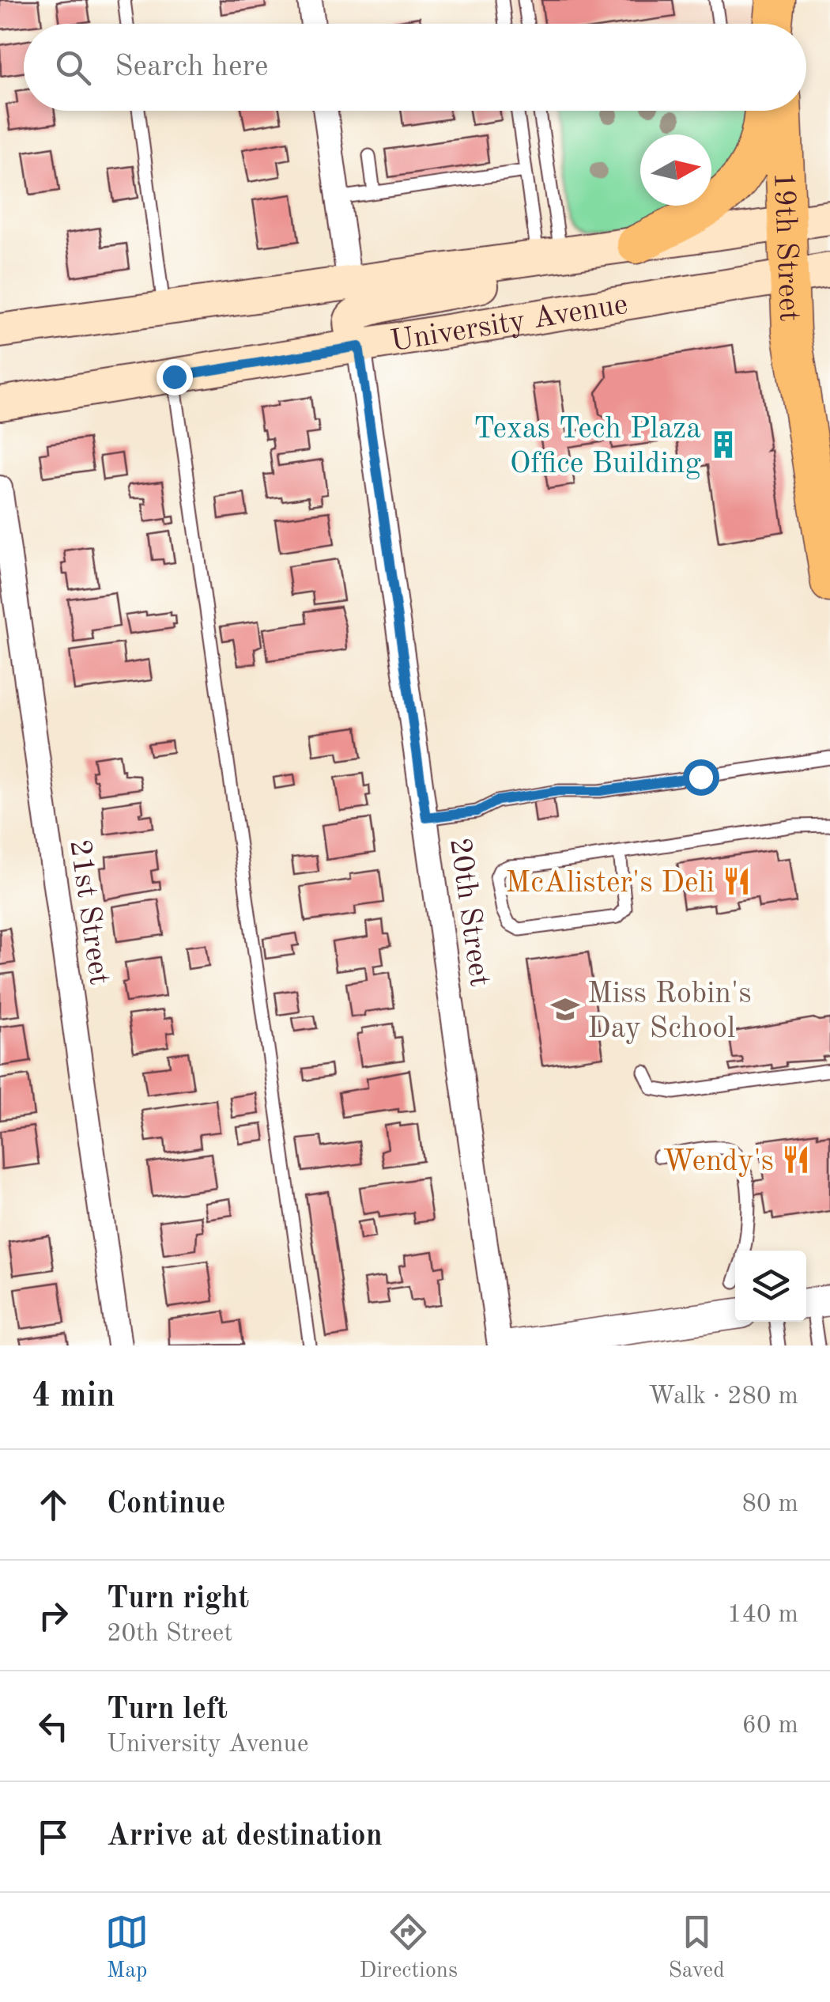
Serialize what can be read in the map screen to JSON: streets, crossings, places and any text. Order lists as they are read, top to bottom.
{
  "streets": {
    "main road": ["19th Street", "University Avenue"],
    "street": ["21st Street", "20th Street"]
  },
  "crossings": [
    ["19th Street", "University Avenue"],
    ["University Avenue", "20th Street"]
  ],
  "places": {
    "building": ["Texas Tech Plaza Office Building"],
    "restaurant": ["McAlister's Deli", "Wendy's"],
    "school or university": ["Miss Robin's Day School"]
  },
  "north": "right",
  "page": {
    "search": "Search here",
    "heading": ["4 min", "Walk · 280 m"],
    "list": [
      ["Continue", "80 m"],
      ["Turn right", "20th Street", "140 m"],
      ["Turn left", "University Avenue", "60 m"],
      "Arrive at destination"
    ],
    "nav": ["Map", "Directions", "Saved"]
  }
}
